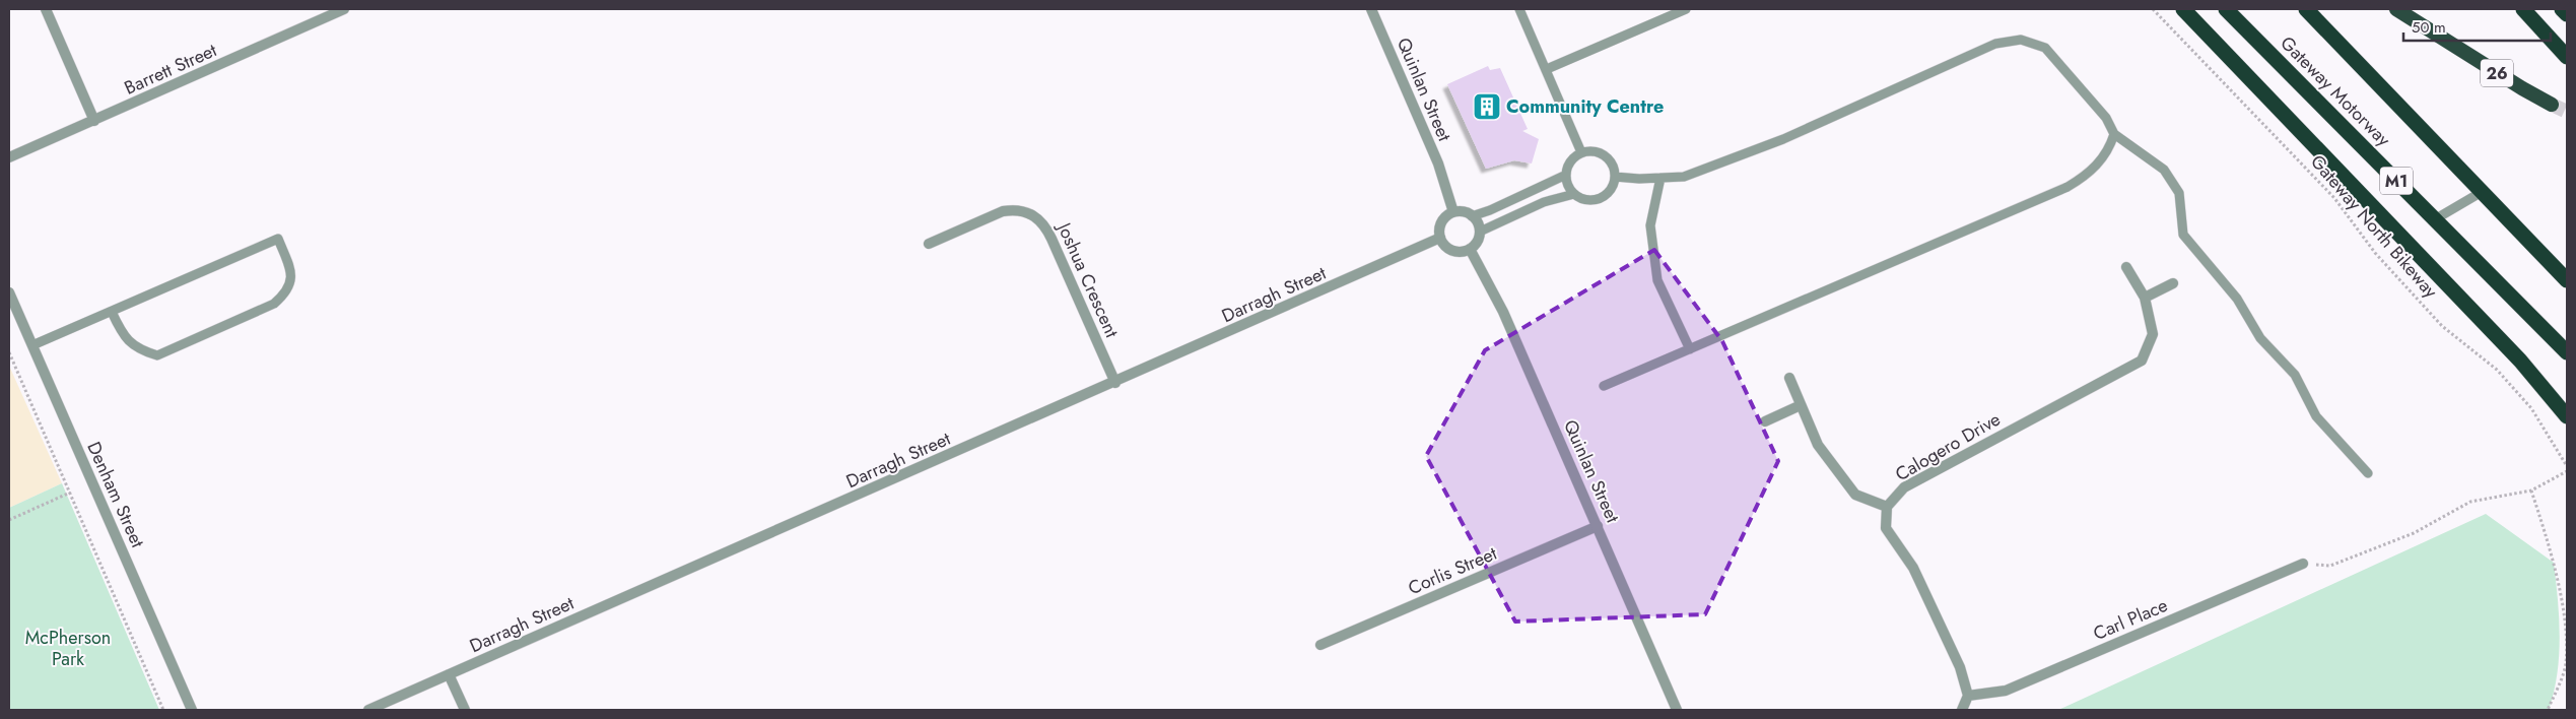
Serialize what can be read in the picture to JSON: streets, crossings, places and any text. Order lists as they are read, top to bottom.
{
  "streets": {
    "highway": ["26", "Gateway Motorway", "M1"],
    "street": [
      "Barrett Street",
      "Quinlan Street",
      "Joshua Crescent",
      "Darragh Street",
      "Calogero Drive",
      "Denham Street",
      "Corlis Street",
      "Carl Place"
    ],
    "path": ["Gateway North Bikeway"]
  },
  "crossings": [
    ["Quinlan Street", "Darragh Street"],
    ["Quinlan Street", "Corlis Street"],
    ["Joshua Crescent", "Darragh Street"],
    ["Calogero Drive", "Carl Place"]
  ],
  "parks": ["McPherson Park"],
  "places": {
    "building": ["Community Centre"]
  },
  "scale_bar": "50 m"
}
